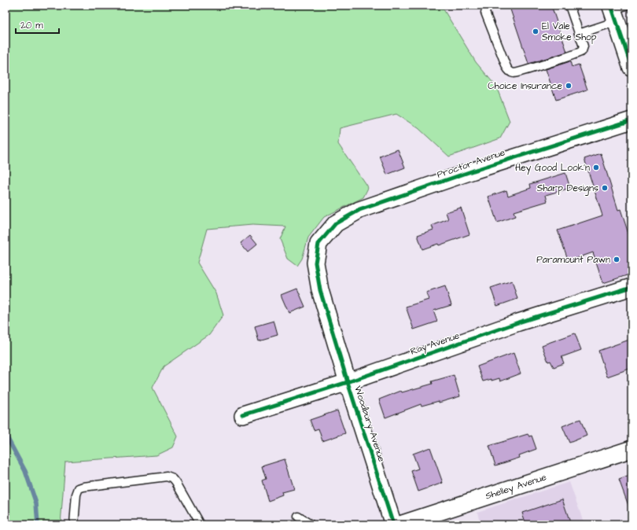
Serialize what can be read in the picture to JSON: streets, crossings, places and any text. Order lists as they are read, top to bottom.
{
  "streets": {
    "street": [
      "Proctor Avenue",
      "Ray Avenue",
      "Woodbury Avenue",
      "Shelley Avenue"
    ]
  },
  "crossings": [
    ["Proctor Avenue", "Woodbury Avenue"],
    ["Ray Avenue", "Woodbury Avenue"]
  ],
  "places": [
    "El Vale Smoke Shop",
    "Choice Insurance",
    "Hey Good Look'n",
    "Sharp Designs",
    "Paramount Pawn"
  ],
  "scale_bar": "20 m"
}
